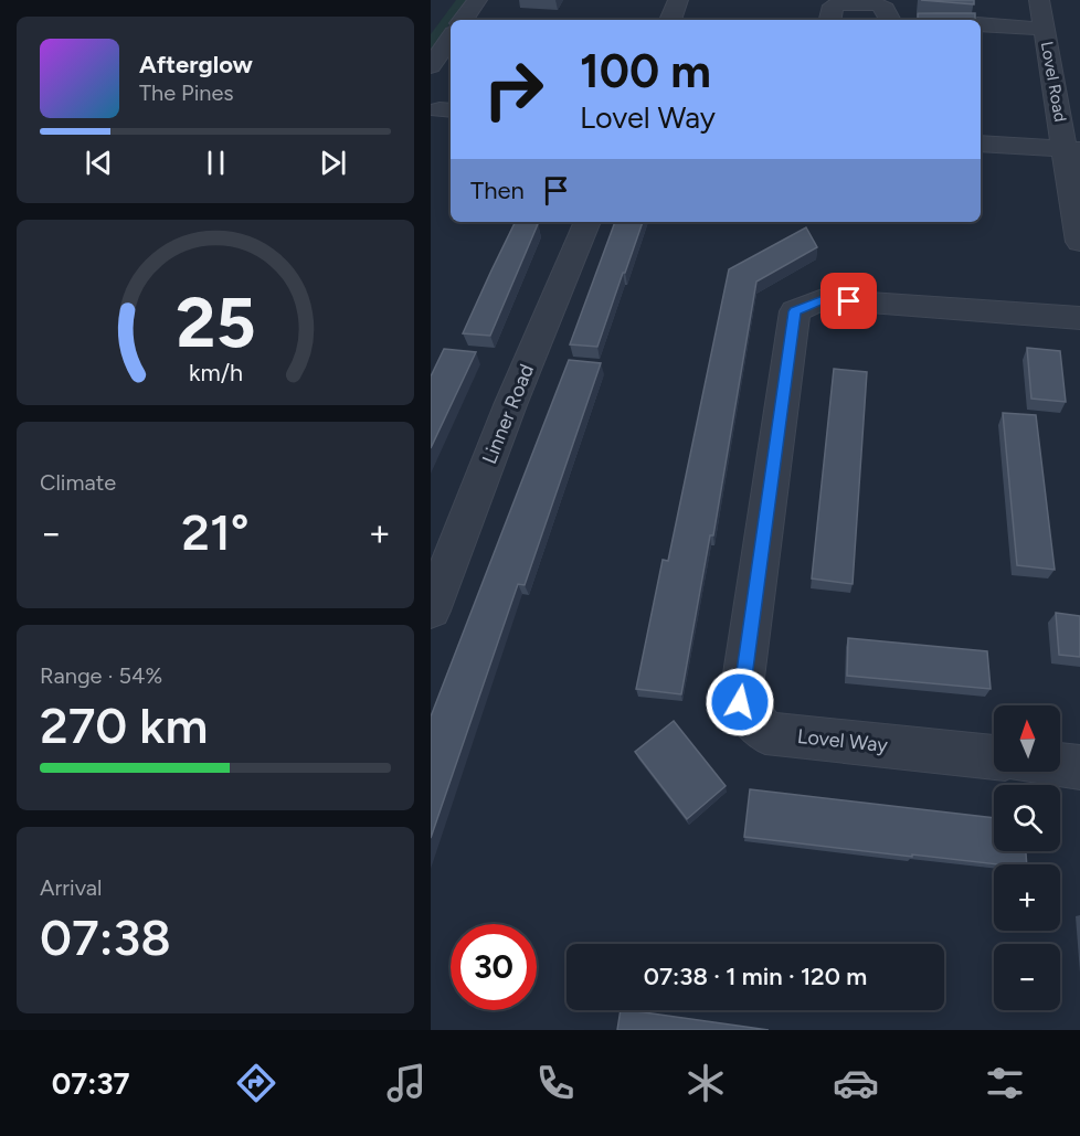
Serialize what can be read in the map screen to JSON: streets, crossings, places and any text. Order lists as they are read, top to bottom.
{
  "streets": {
    "street": ["Lovel Road", "Linner Road", "Lovel Way"]
  },
  "north": "top",
  "page": {
    "turn": ["100 m", "Lovel Way"],
    "song": ["Afterglow", "The Pines"],
    "then": "Then",
    "tile": [
      "Climate",
      ["Range · 54%", "270 km"],
      ["Arrival", "07:38"]
    ],
    "heat": ["−", "21°", "+"],
    "map_buttons": ["+", "−"],
    "limit": "30",
    "trip": "07:38 · 1 min · 120 m",
    "tabs": "07:37",
    "gauge": ["25", "km/h"]
  }
}
